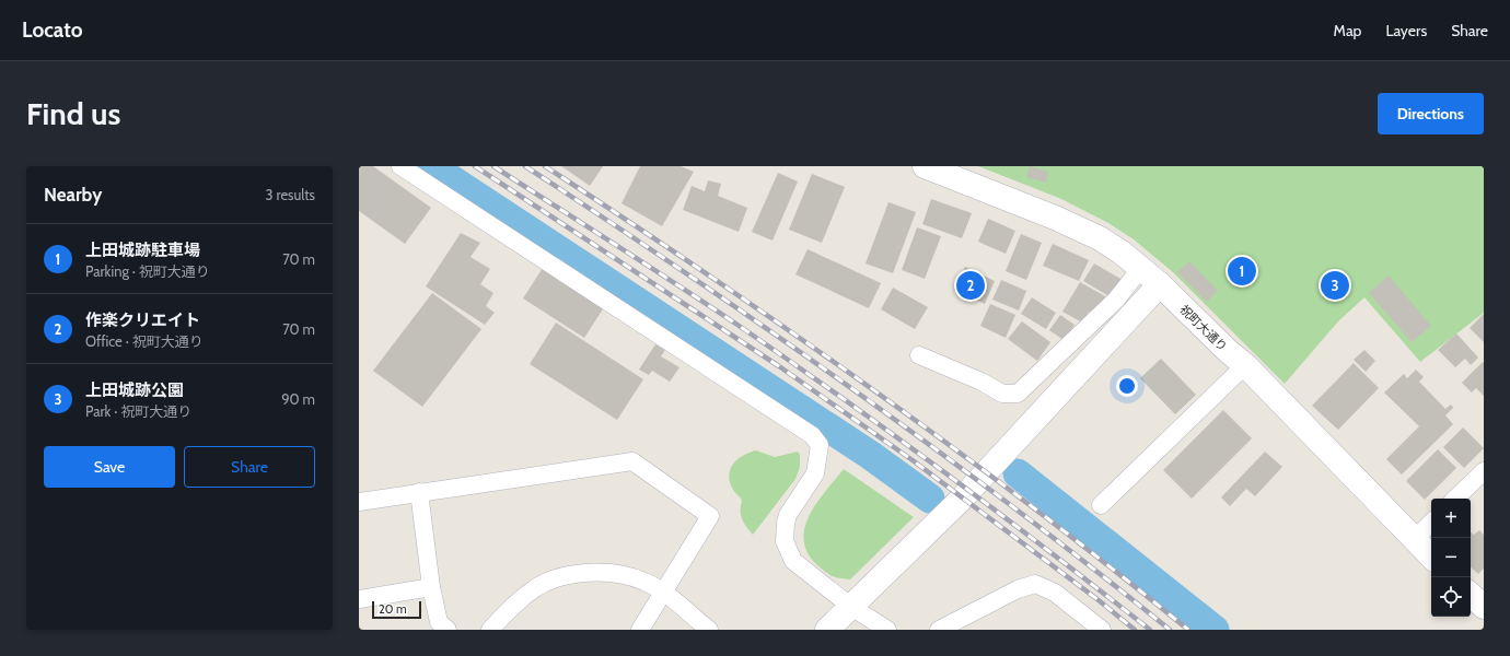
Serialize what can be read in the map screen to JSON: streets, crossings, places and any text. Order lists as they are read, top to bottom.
{
  "streets": {
    "street": ["祝町大通り"]
  },
  "scale_bar": "20 m",
  "page": {
    "header": "Locato",
    "nav": ["Map", "Layers", "Share"],
    "buttons": [
      "Directions",
      ["Save", "Share"]
    ],
    "title": "Find us",
    "heading": ["Nearby", "3 results"],
    "list": [
      {
        "mark": "1",
        "name": "上田城跡駐車場",
        "note": "Parking · 祝町大通り",
        "value": "70 m"
      },
      {
        "mark": "2",
        "name": "作楽クリエイト",
        "note": "Office · 祝町大通り",
        "value": "70 m"
      },
      {
        "mark": "3",
        "name": "上田城跡公園",
        "note": "Park · 祝町大通り",
        "value": "90 m"
      }
    ],
    "pins": ["1", "2", "3"],
    "map_buttons": ["+", "−"],
    "scale": "20 m"
  }
}
